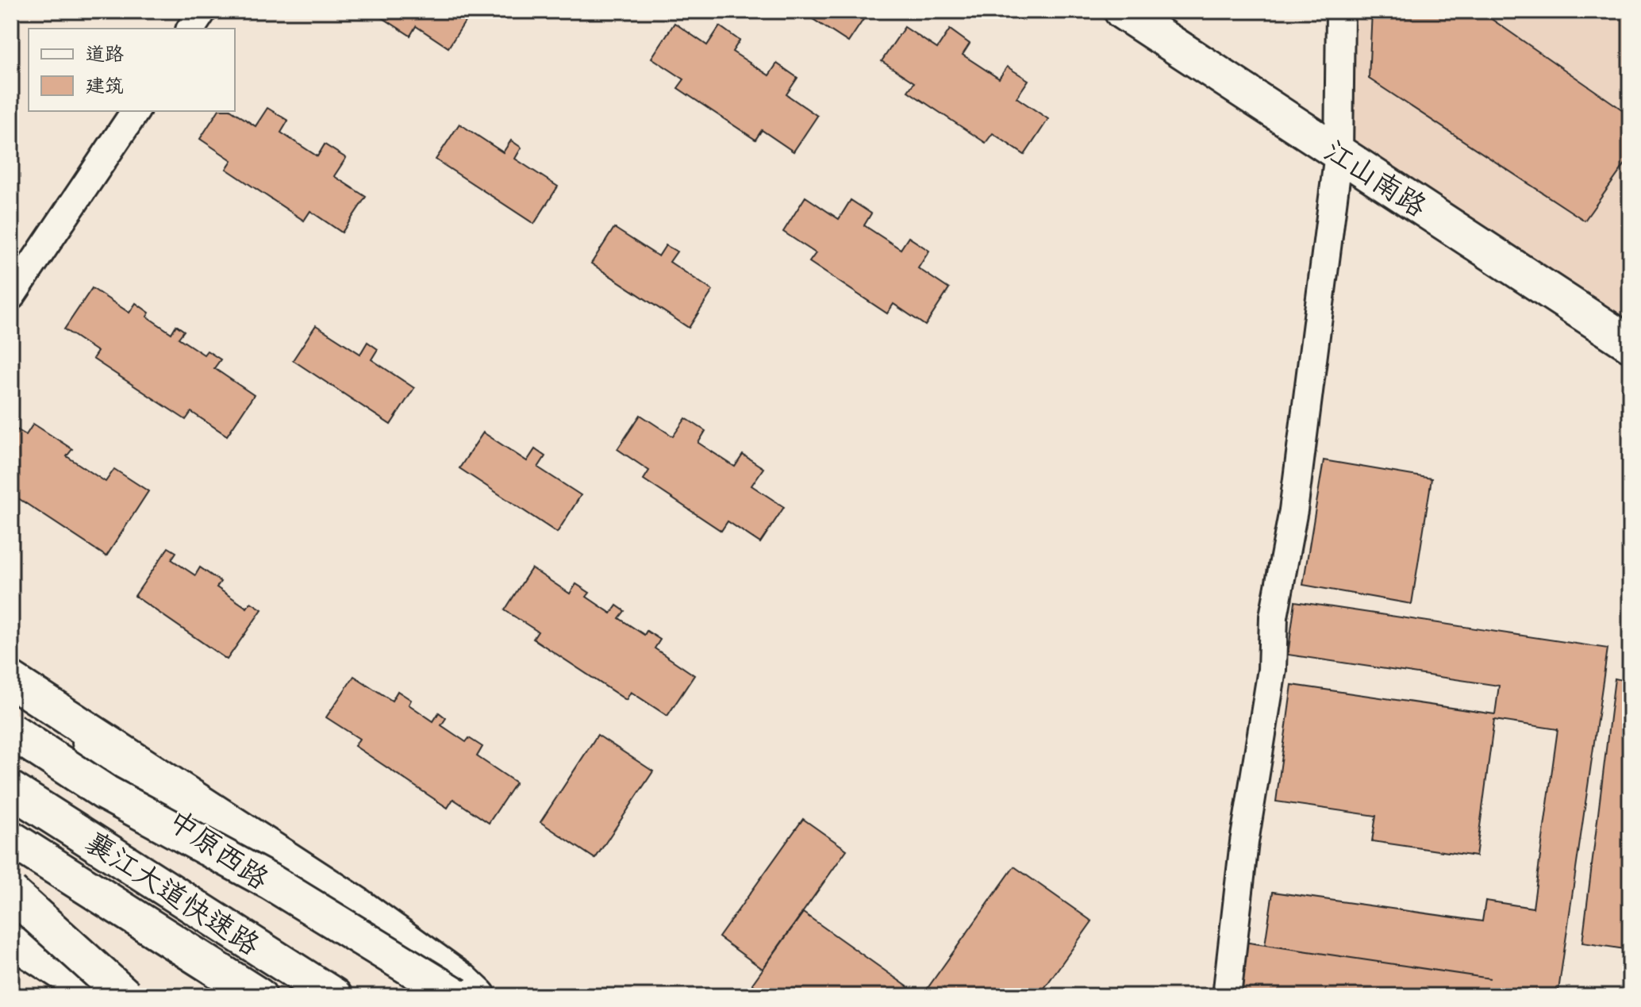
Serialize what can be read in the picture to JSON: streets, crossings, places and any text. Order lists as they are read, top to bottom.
{
  "streets": {
    "main road": ["江山南路", "中原西路", "襄江大道快速路"]
  },
  "legend": ["道路", "建筑"]
}
